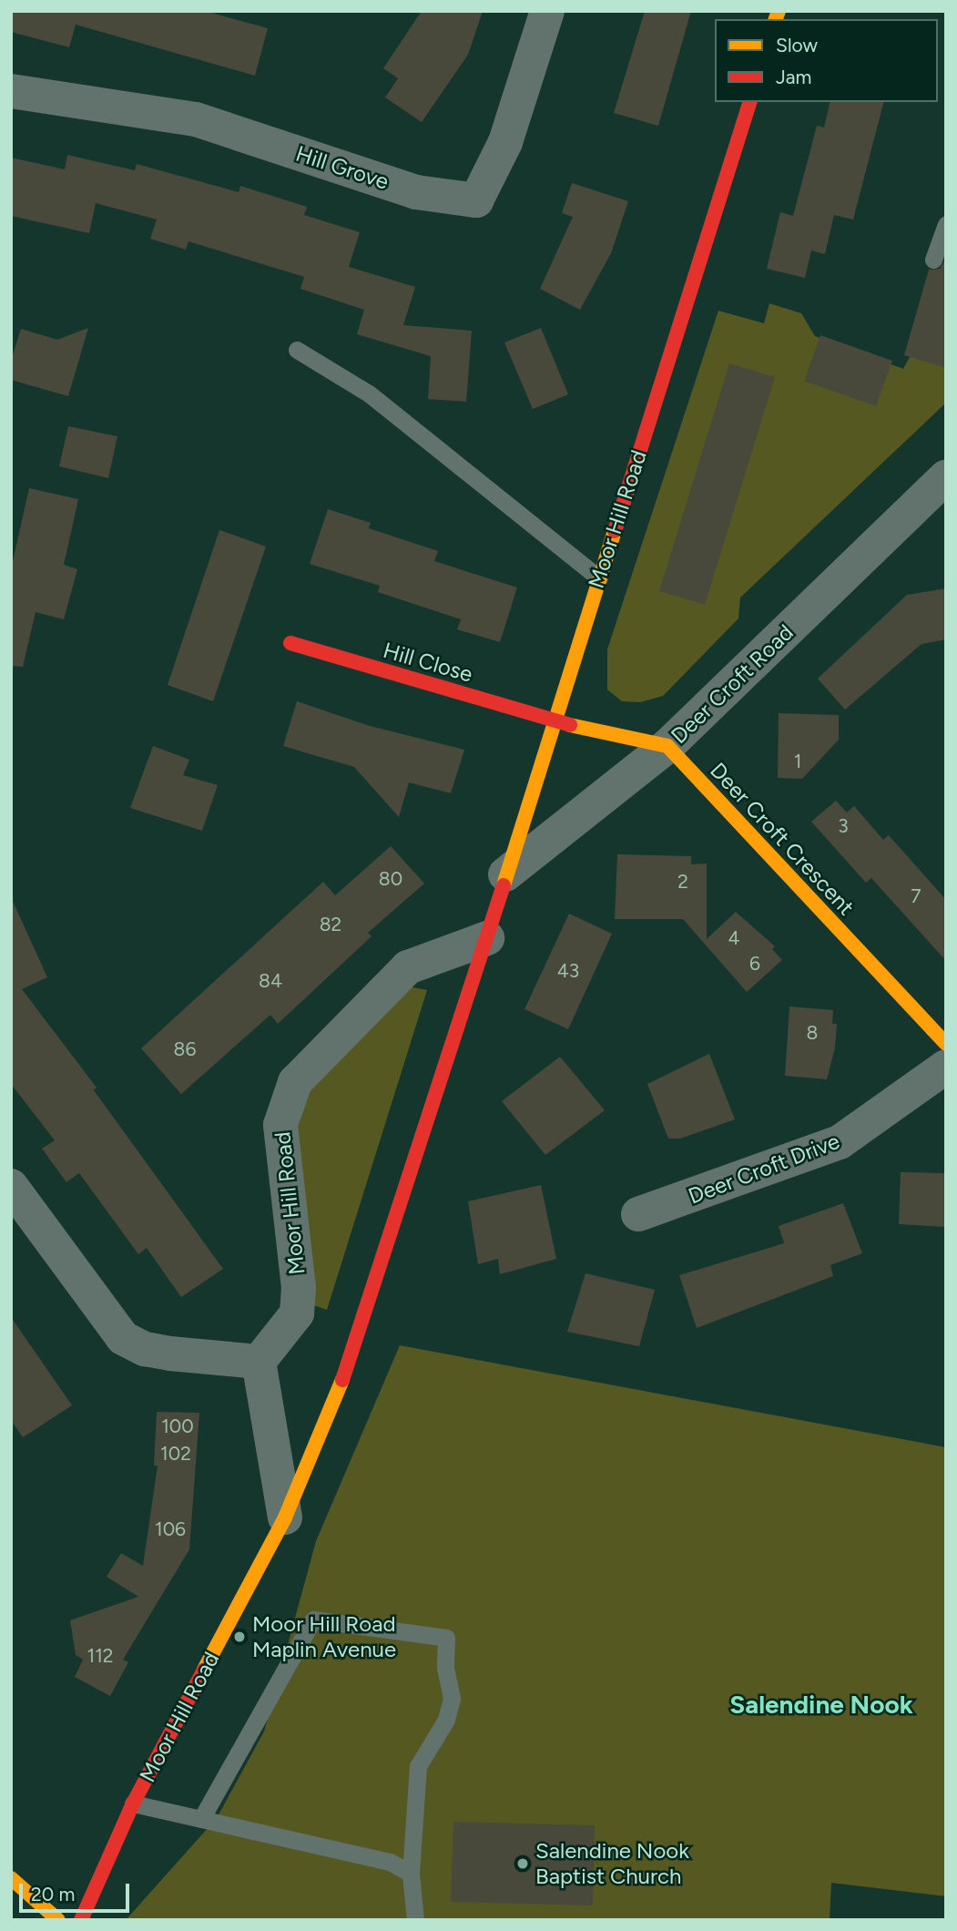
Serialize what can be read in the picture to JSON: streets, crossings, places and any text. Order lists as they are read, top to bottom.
{
  "streets": {
    "street": [
      "Hill Grove",
      "Moor Hill Road",
      "Hill Close",
      "Deer Croft Road",
      "Deer Croft Crescent",
      "Deer Croft Drive"
    ]
  },
  "crossings": [
    ["Moor Hill Road", "Hill Close"],
    ["Moor Hill Road", "Deer Croft Road"],
    ["Deer Croft Road", "Deer Croft Crescent"]
  ],
  "districts": ["Salendine Nook"],
  "places": ["Moor Hill Road Maplin Avenue", "Salendine Nook Baptist Church"],
  "house_numbers": [
    "1",
    "3",
    "80",
    "2",
    "7",
    "82",
    "4",
    "6",
    "43",
    "84",
    "8",
    "86",
    "100",
    "102",
    "106",
    "112"
  ],
  "legend": ["Slow", "Jam"],
  "scale_bar": "20 m"
}
